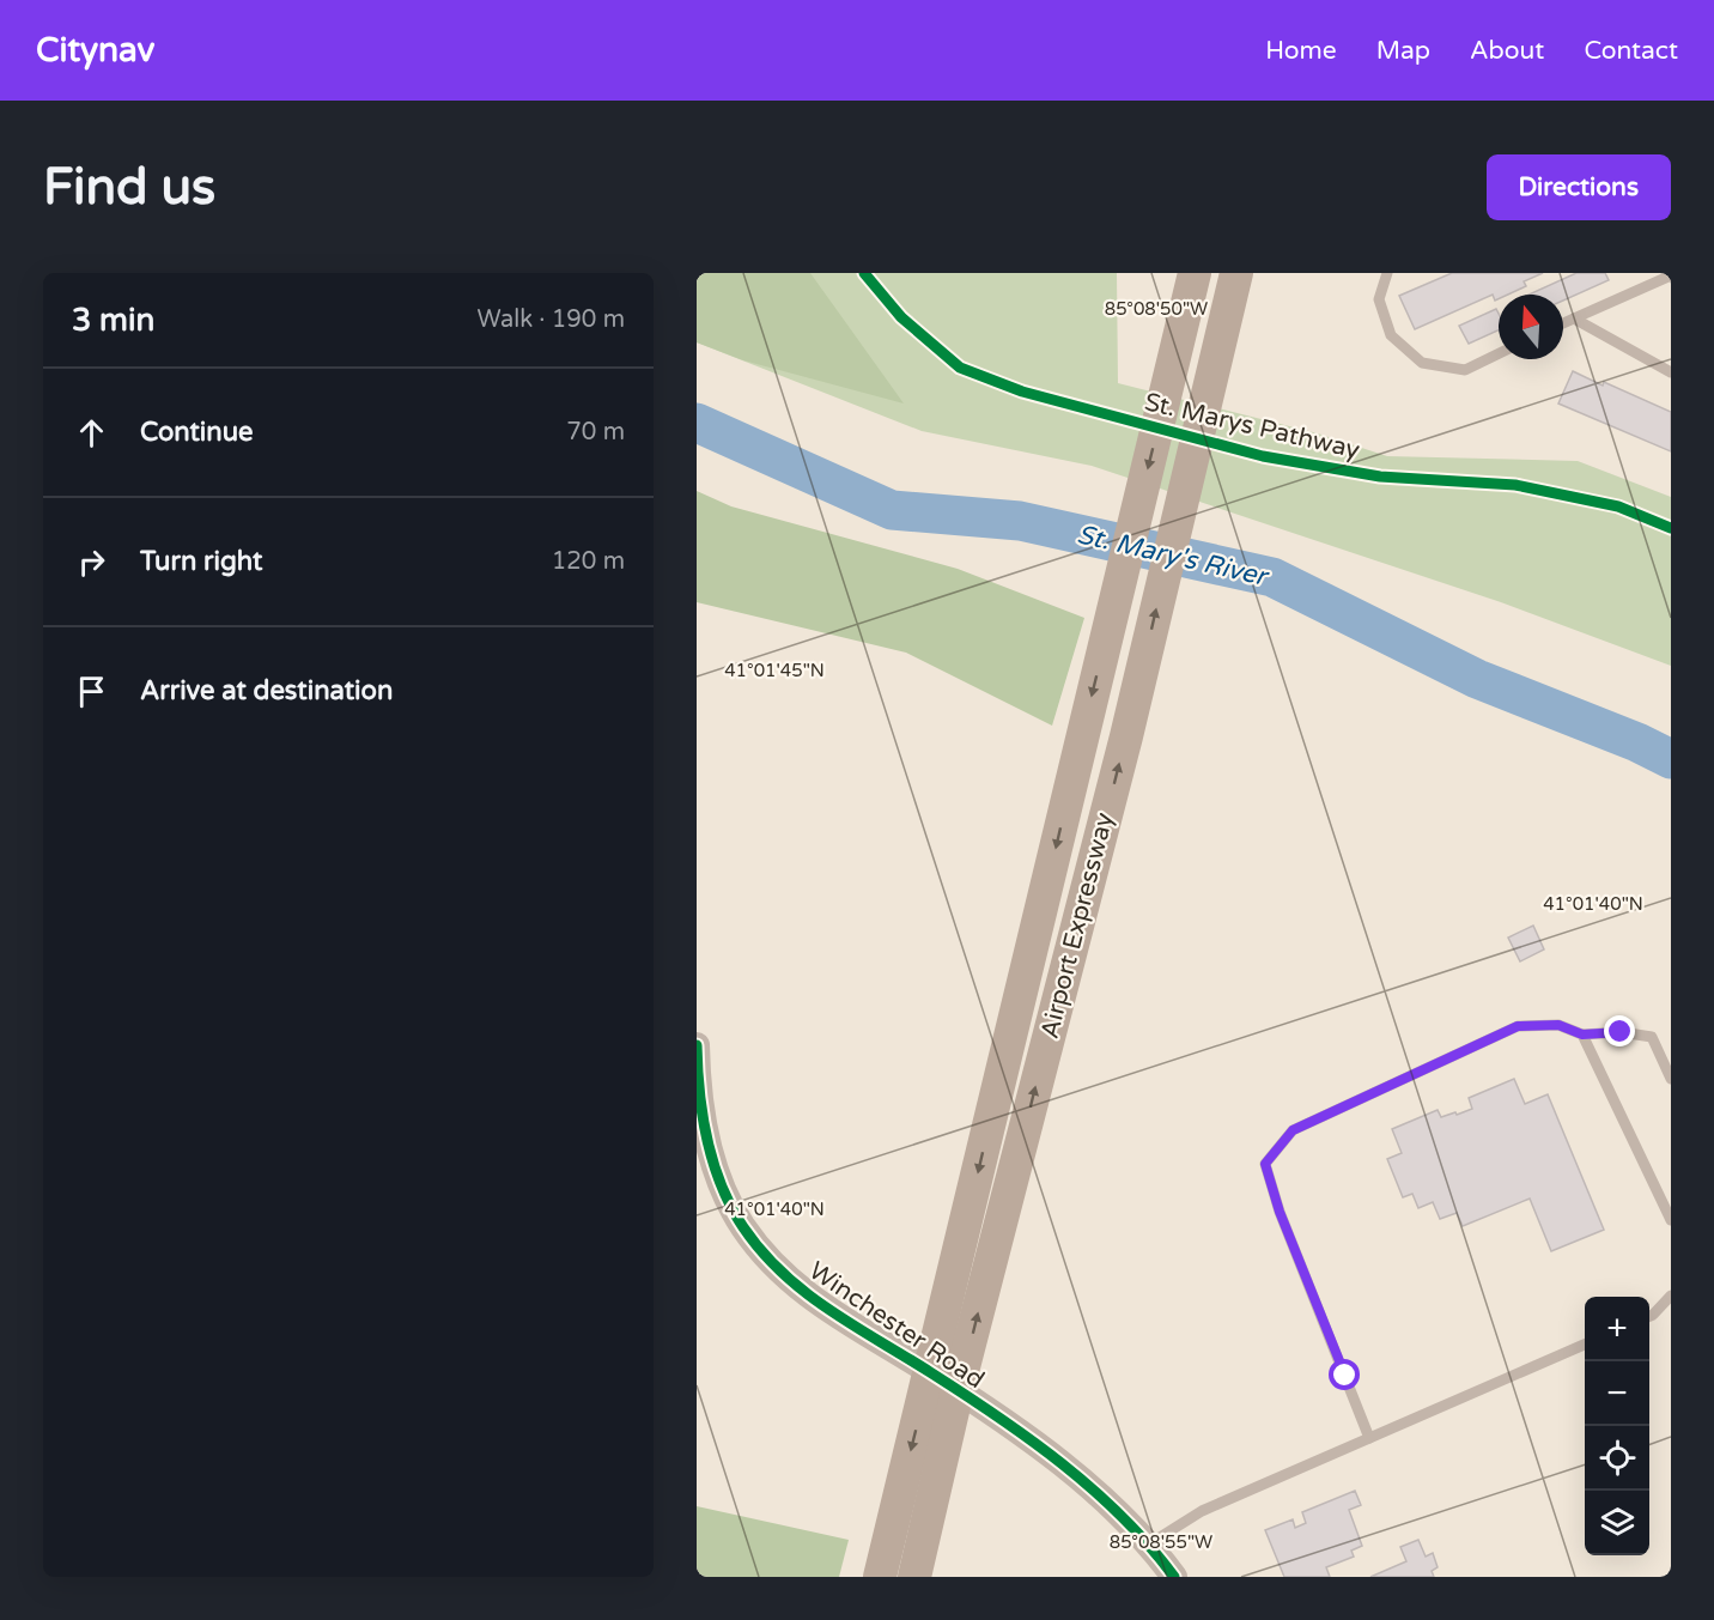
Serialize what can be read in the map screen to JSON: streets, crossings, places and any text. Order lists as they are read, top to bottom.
{
  "streets": {
    "main road": ["Airport Expressway"],
    "street": ["Winchester Road"],
    "cycle path": ["St. Marys Pathway"]
  },
  "crossings": [
    ["Airport Expressway", "Winchester Road"]
  ],
  "water": ["St. Mary's River"],
  "north": "top",
  "page": {
    "header": "Citynav",
    "nav": [
      "Home",
      "Map",
      "About",
      "Contact"
    ],
    "buttons": "Directions",
    "title": "Find us",
    "heading": ["3 min", "Walk · 190 m"],
    "list": [
      ["Continue", "70 m"],
      ["Turn right", "120 m"],
      "Arrive at destination"
    ],
    "map_buttons": ["+", "−"]
  },
  "coordinates": [
    "85°08'50\"W",
    "41°01'45\"N",
    "41°01'40\"N",
    "85°08'55\"W"
  ]
}
